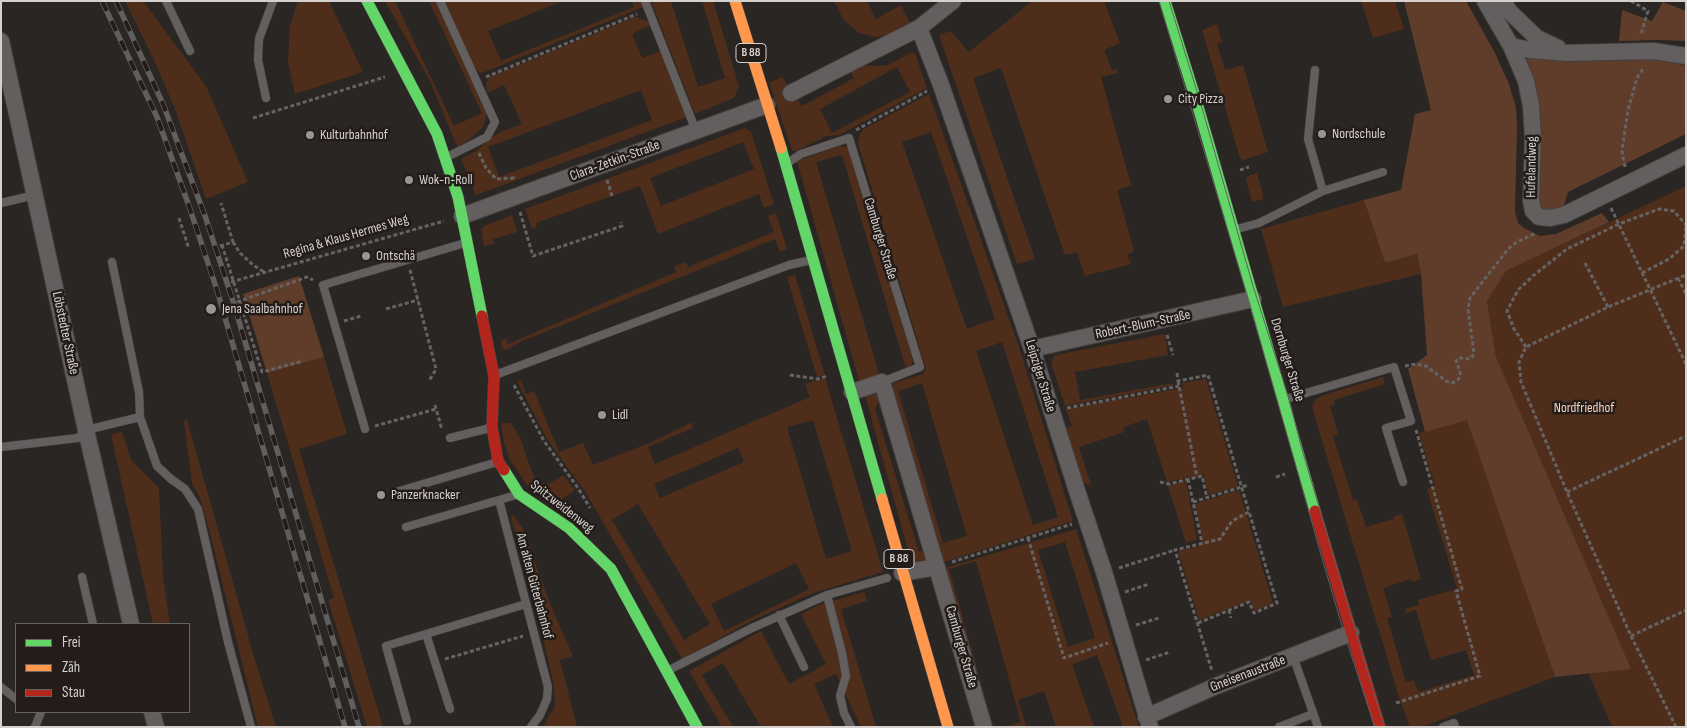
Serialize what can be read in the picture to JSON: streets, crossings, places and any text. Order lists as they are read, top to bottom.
{
  "streets": {
    "street": [
      "B 88",
      "Clara-Zetkin-Straße",
      "Hufelandweg",
      "Camburger Straße",
      "Robert-Blum-Straße",
      "Löbstedter Straße",
      "Dornburger Straße",
      "Leipziger Straße",
      "Spitzweidenweg",
      "Gneisenaustraße"
    ],
    "lane": ["Am alten Güterbahnhof"],
    "path": ["Regina & Klaus Hermes Weg"]
  },
  "crossings": [
    ["B 88", "Clara-Zetkin-Straße"],
    ["B 88", "Camburger Straße"],
    ["Clara-Zetkin-Straße", "Regina & Klaus Hermes Weg"],
    ["Clara-Zetkin-Straße", "Spitzweidenweg"],
    ["Regina & Klaus Hermes Weg", "Spitzweidenweg"],
    ["Robert-Blum-Straße", "Dornburger Straße"],
    ["Robert-Blum-Straße", "Leipziger Straße"],
    ["Dornburger Straße", "Gneisenaustraße"],
    ["Leipziger Straße", "Gneisenaustraße"]
  ],
  "parks": ["Nordfriedhof"],
  "places": [
    "City Pizza",
    "Nordschule",
    "Kulturbahnhof",
    "Wok-n-Roll",
    "Ontschä",
    "Jena Saalbahnhof",
    "Lidl",
    "Panzerknacker"
  ],
  "legend": ["Frei", "Zäh", "Stau"]
}
